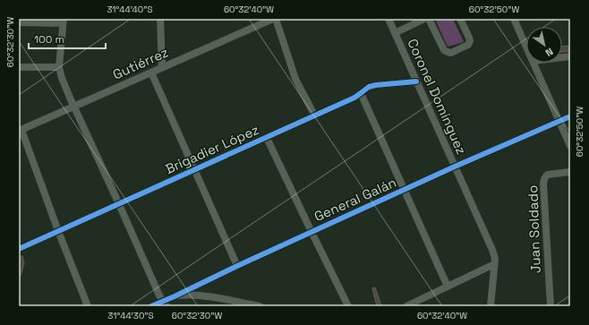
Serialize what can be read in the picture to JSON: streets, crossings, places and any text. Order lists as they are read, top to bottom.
{
  "streets": {
    "street": [
      "Gutiérrez",
      "Coronel Domínguez",
      "Brigadier López",
      "General Galán",
      "Juan Soldado"
    ]
  },
  "crossings": [
    ["Coronel Domínguez", "Brigadier López"],
    ["Coronel Domínguez", "General Galán"]
  ],
  "scale_bar": "100 m",
  "north": "bottom right",
  "coordinates": [
    "31°44'40\"S",
    "60°32'40\"W",
    "60°32'50\"W",
    "60°32'30\"W",
    "31°44'30\"S"
  ]
}
